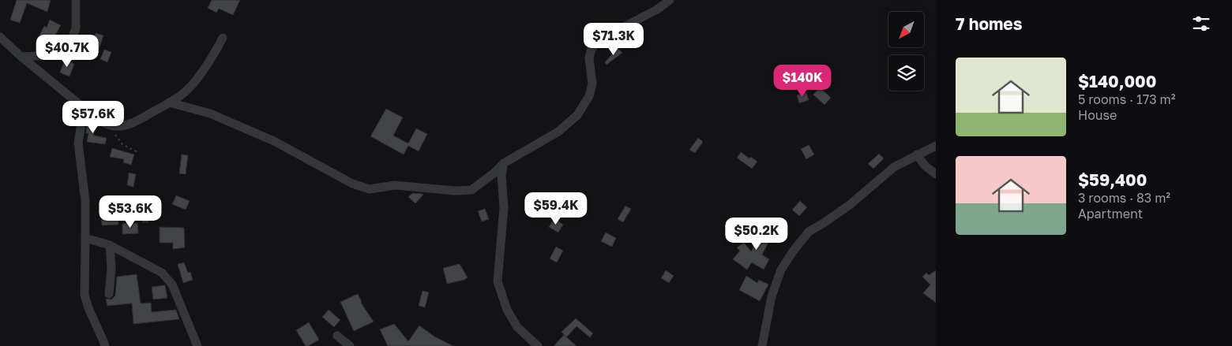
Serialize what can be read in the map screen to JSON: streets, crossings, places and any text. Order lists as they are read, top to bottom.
{
  "north": "bottom left",
  "page": {
    "heading": "7 homes",
    "price": [
      "$71.3K",
      "$40.7K",
      "$140K",
      "$57.6K",
      "$59.4K",
      "$53.6K",
      "$50.2K"
    ],
    "list": [
      {
        "name": "$140,000",
        "note": "5 rooms · 173 m² · House"
      },
      {
        "name": "$59,400",
        "note": "3 rooms · 83 m² · Apartment"
      }
    ]
  }
}
